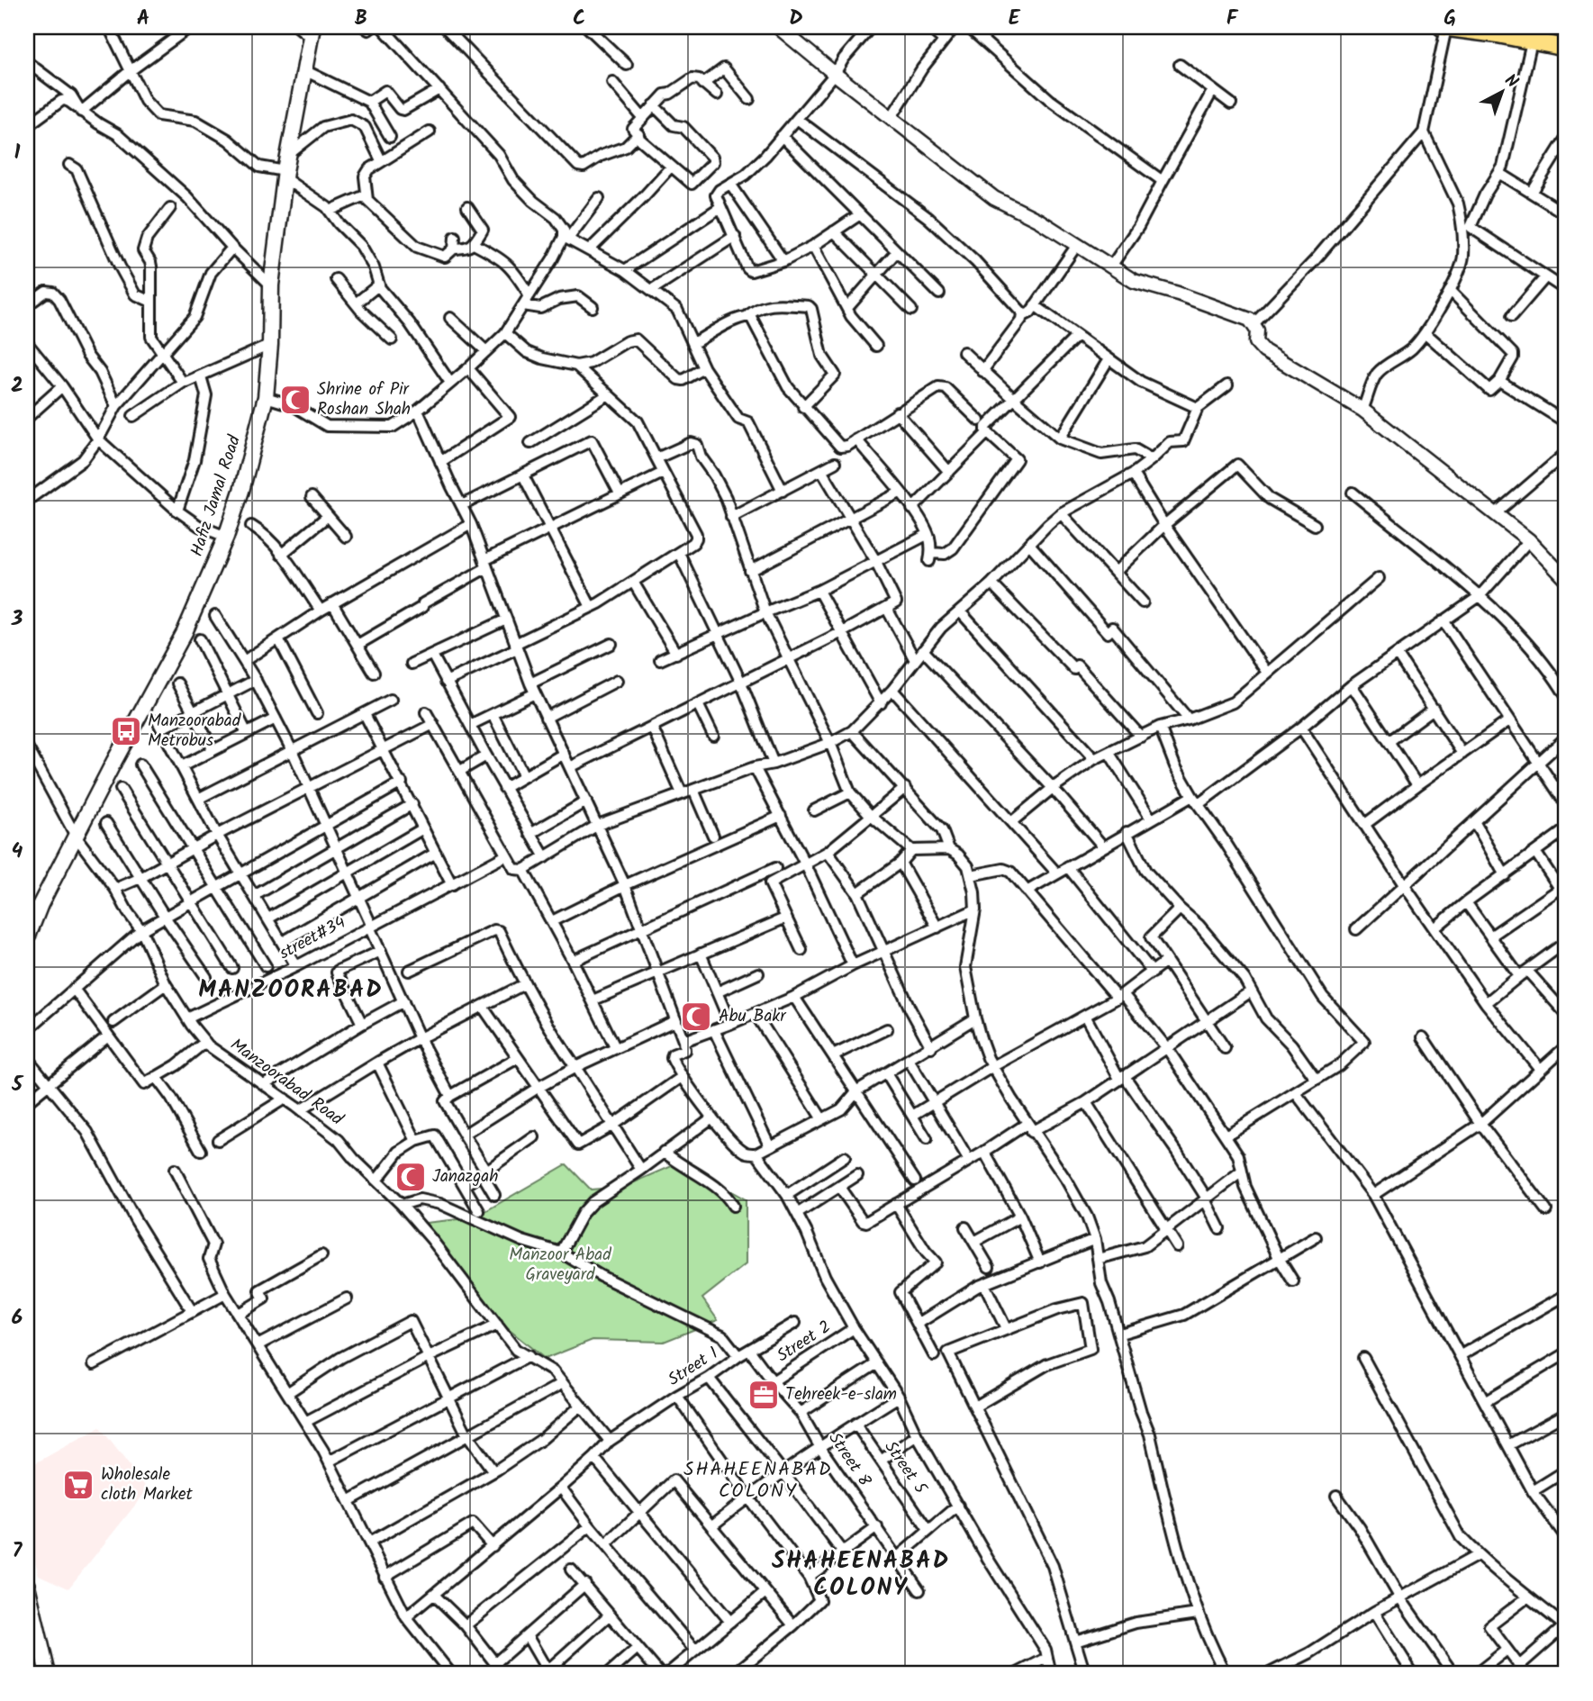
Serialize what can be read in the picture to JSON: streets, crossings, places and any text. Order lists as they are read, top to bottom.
{
  "streets": {
    "main road": ["Hafiz Jamal Road"],
    "street": [
      "street#34",
      "Manzoorabad Road",
      "Street 2",
      "Street 1",
      "Street 8",
      "Street 5"
    ]
  },
  "crossings": [
    ["Hafiz Jamal Road", "Manzoorabad Road"],
    ["street#34", "Manzoorabad Road"],
    ["Manzoorabad Road", "Street 1"],
    ["Street 2", "Street 8"],
    ["Street 1", "Street 8"]
  ],
  "districts": ["MANZOORABAD", "SHAHEENABAD COLONY", "SHAHEENABAD COLONY"],
  "parks": ["Manzoor Abad Graveyard"],
  "places": {
    "mosque": ["Shrine of Pir Roshan Shah", "Abu Bakr", "Janazgah"],
    "bus stop": ["Manzoorabad Metrobus"],
    "office": ["Tehreek-e-slam"],
    "supermarket": ["Wholesale cloth Market"]
  },
  "north": "top right",
  "grid": {
    "columns": [
      "A",
      "B",
      "C",
      "D",
      "E",
      "F",
      "G"
    ],
    "rows": [
      "1",
      "2",
      "3",
      "4",
      "5",
      "6",
      "7"
    ]
  }
}
